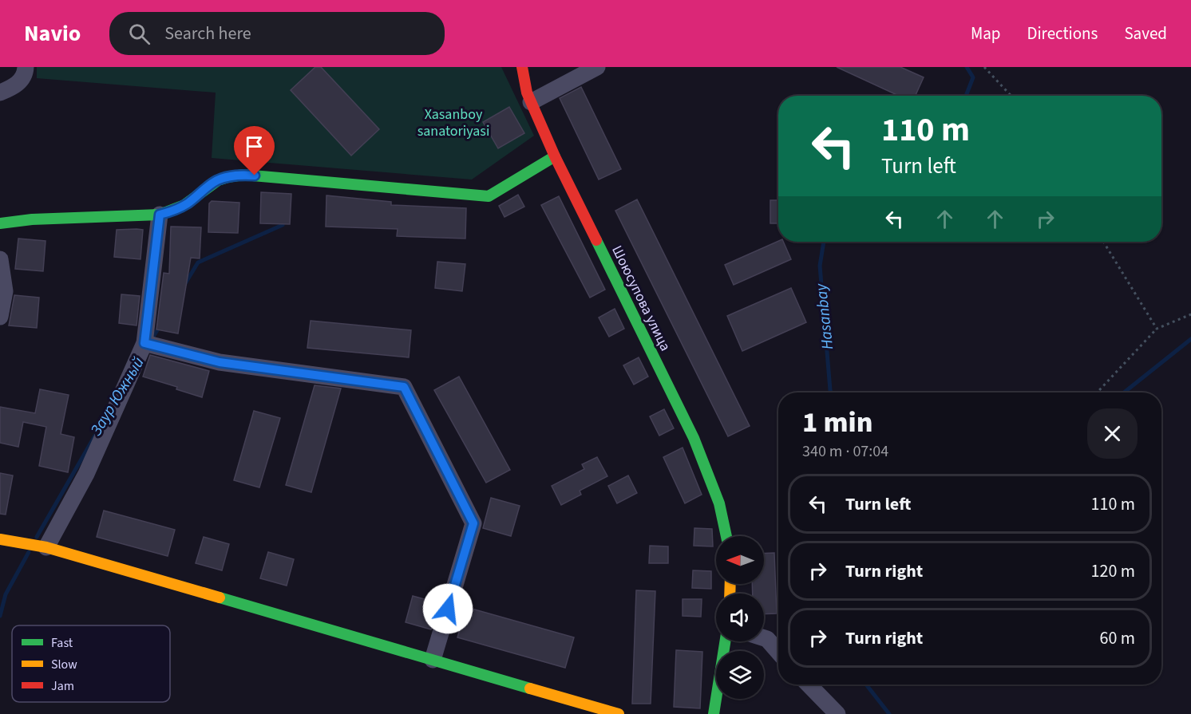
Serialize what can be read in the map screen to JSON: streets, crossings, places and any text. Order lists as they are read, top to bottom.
{
  "streets": {
    "street": ["Шоюсупова улица"]
  },
  "water": ["Hasanbay", "Заур Южный"],
  "parks": ["Xasanboy sanatoriyasi"],
  "legend": ["Fast", "Slow", "Jam"],
  "north": "left",
  "page": {
    "header": "Navio",
    "search": "Search here",
    "nav": ["Map", "Directions", "Saved"],
    "turn": ["110 m", "Turn left"],
    "heading": ["1 min", "340 m · 07:04"],
    "list": [
      {
        "name": "Turn left",
        "value": "110 m"
      },
      {
        "name": "Turn right",
        "value": "120 m"
      },
      {
        "name": "Turn right",
        "value": "60 m"
      }
    ]
  }
}
